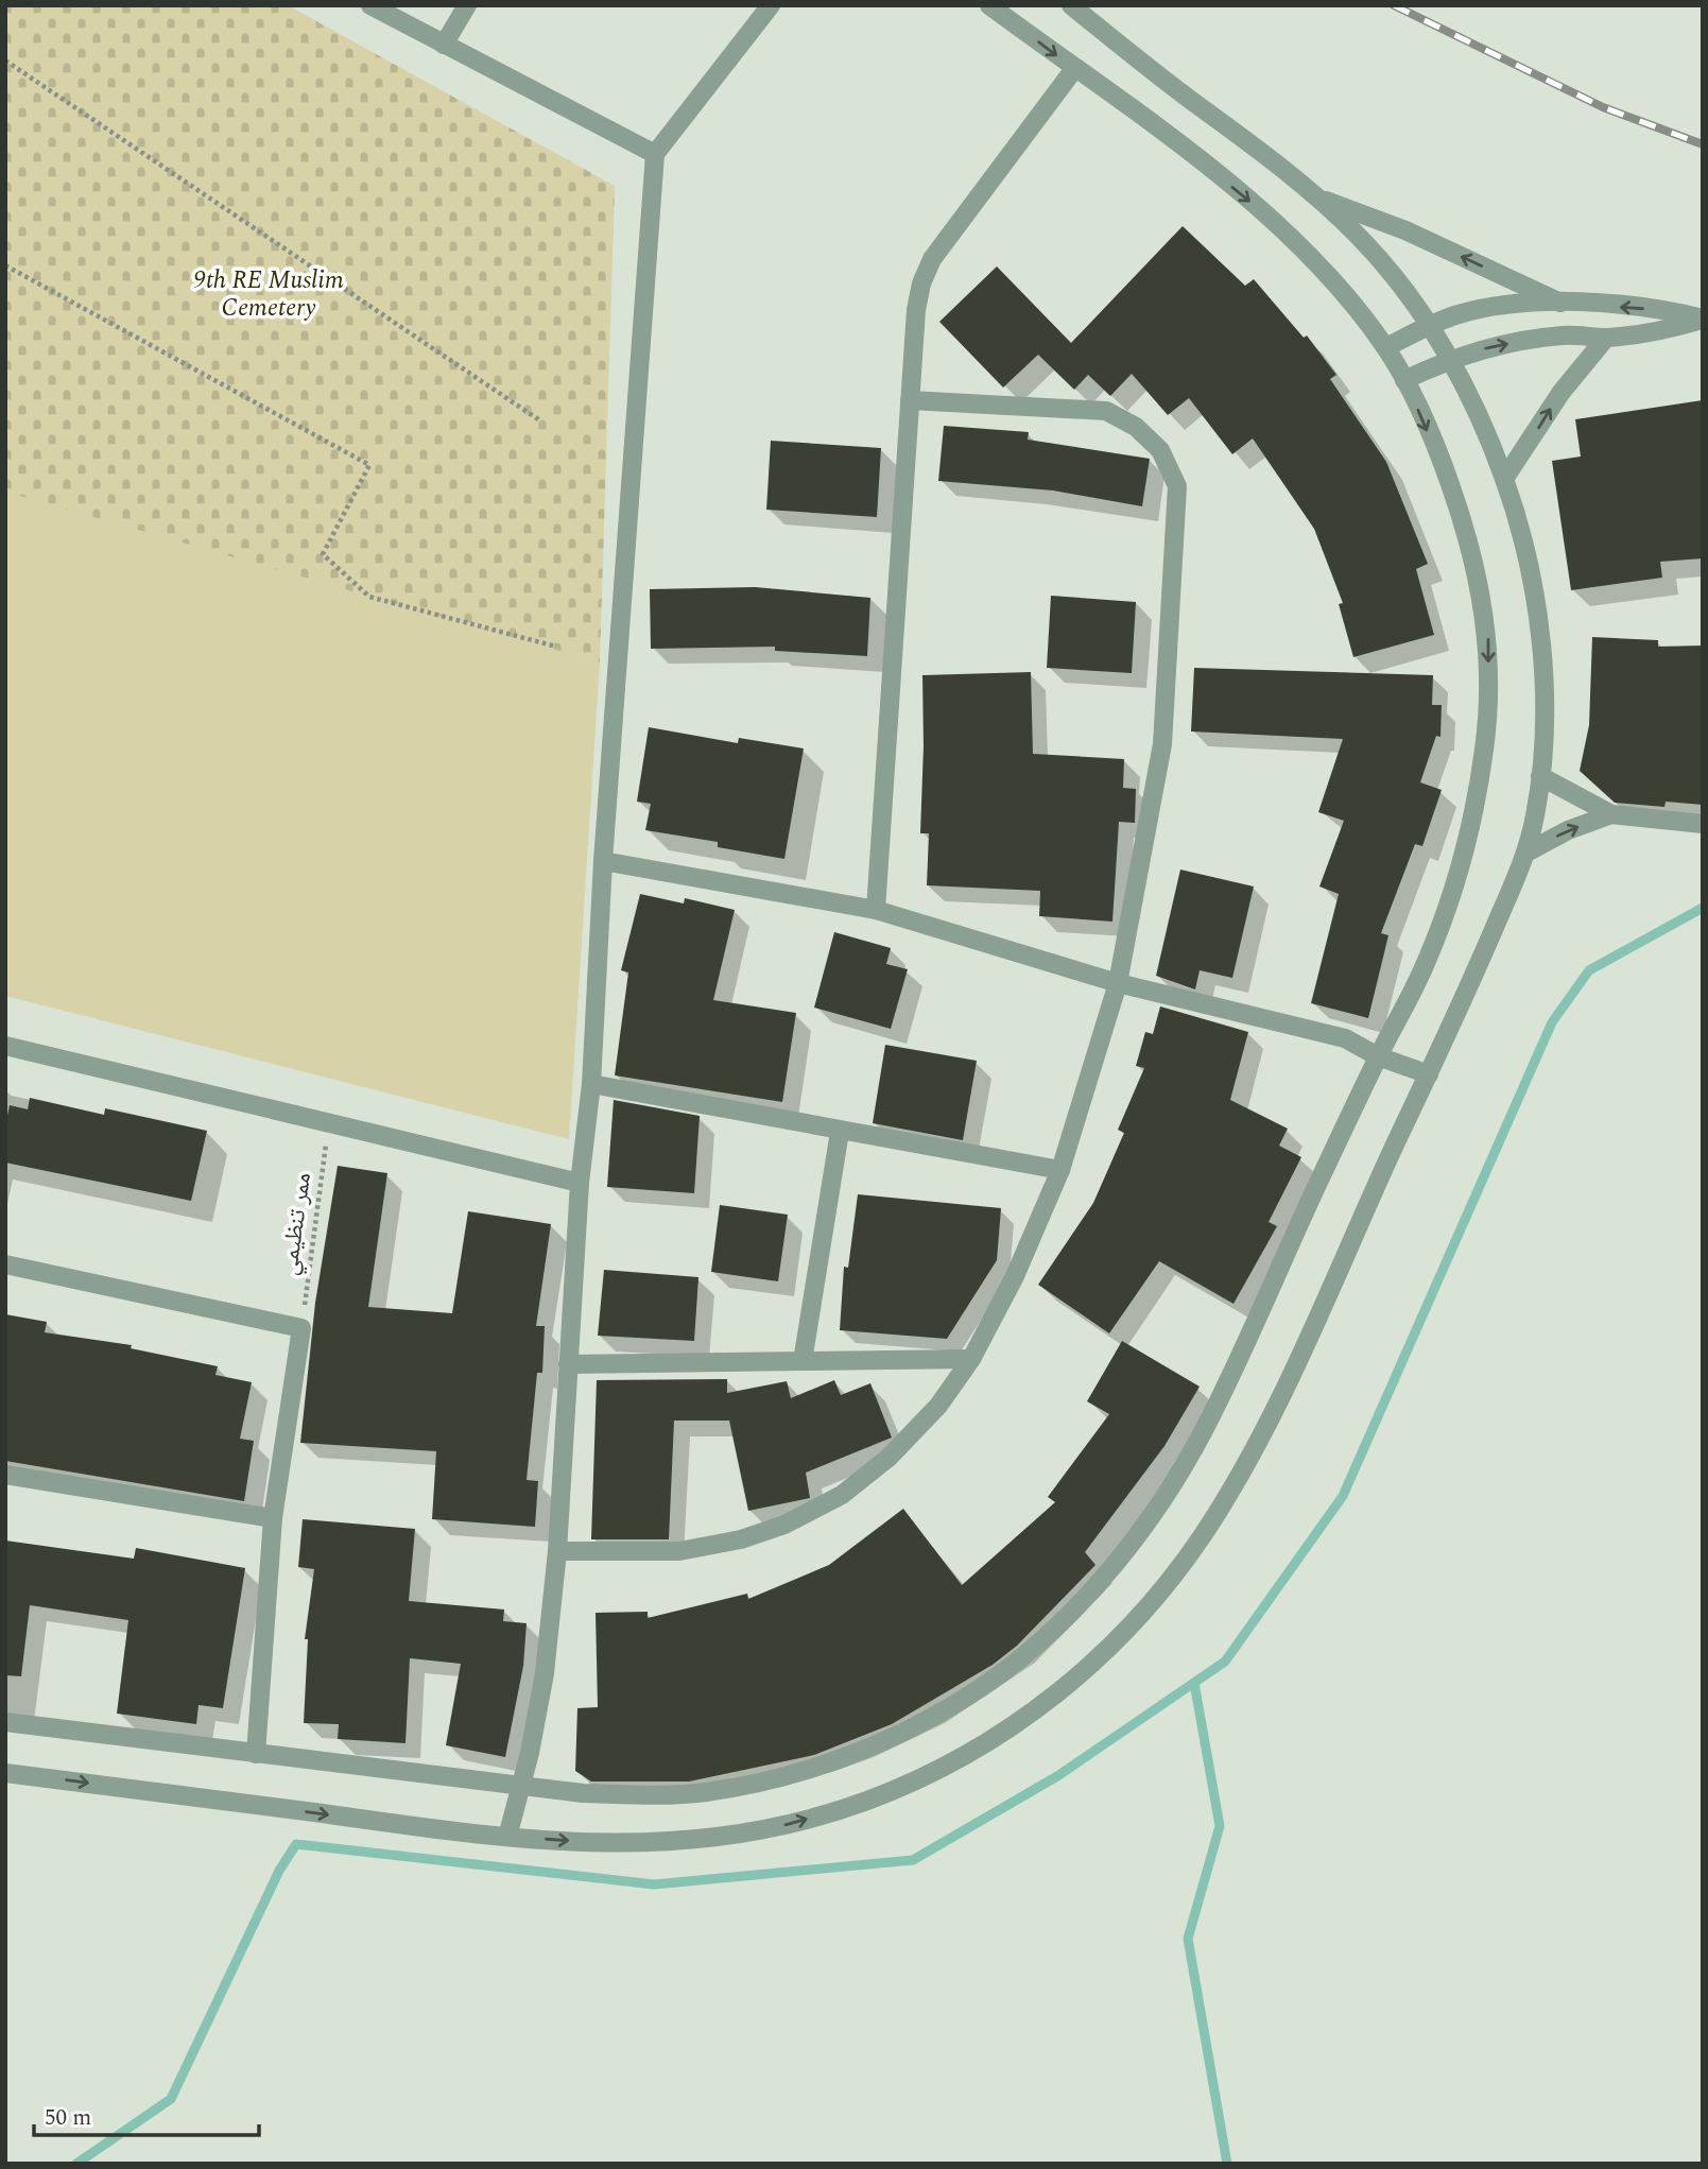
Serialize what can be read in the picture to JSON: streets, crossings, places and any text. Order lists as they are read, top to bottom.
{
  "streets": {
    "path": ["ممر تنظيمي"]
  },
  "parks": ["9th RE Muslim Cemetery"],
  "scale_bar": "50 m"
}
